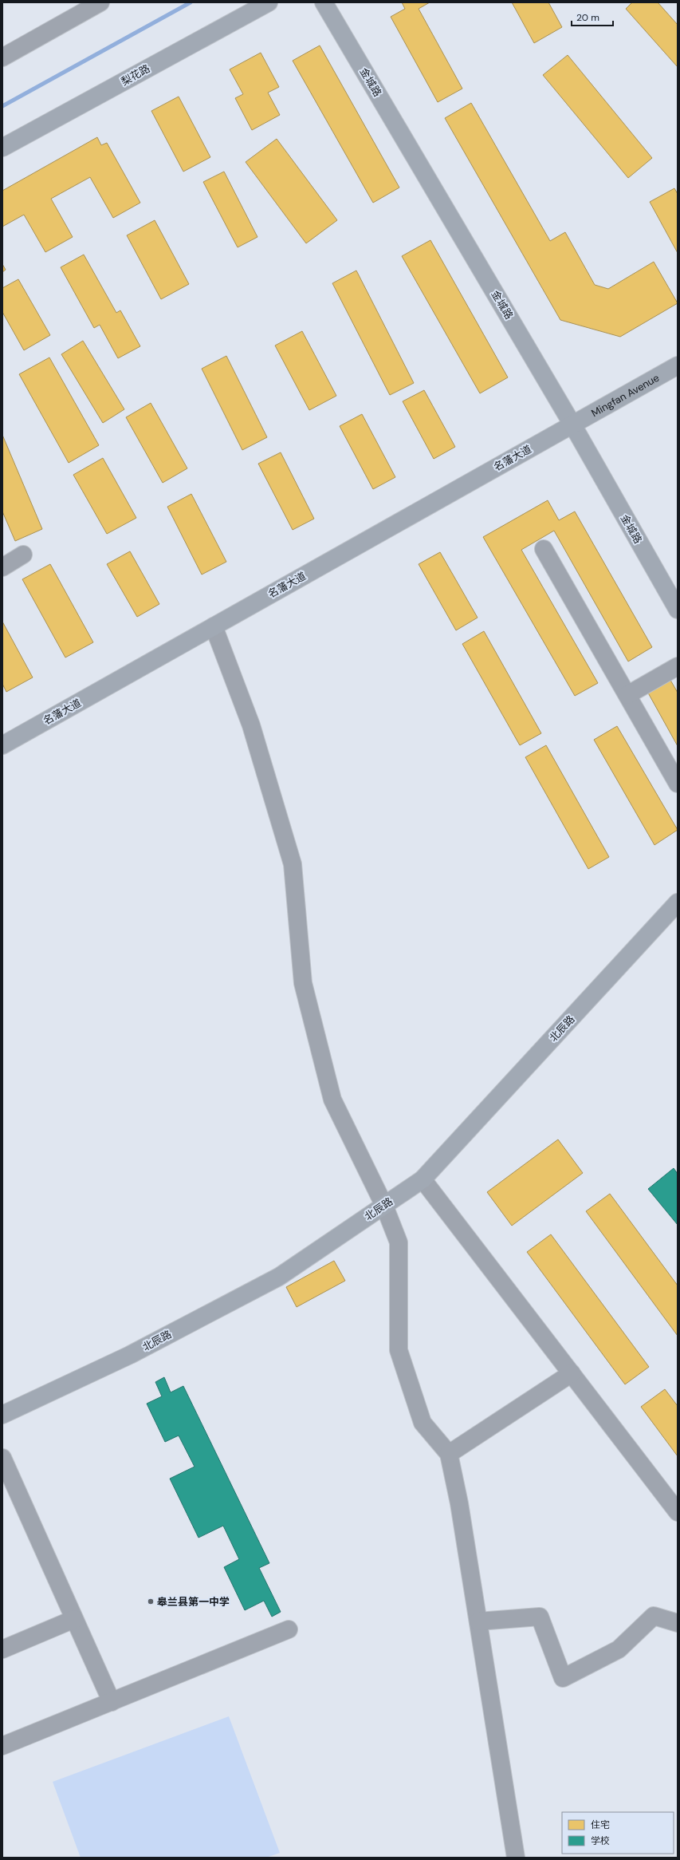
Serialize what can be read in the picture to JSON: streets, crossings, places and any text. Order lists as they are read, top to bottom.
{
  "streets": {
    "main road": [
      "梨花路",
      "金城路",
      "Mingfan Avenue",
      "名藩大道",
      "北辰路"
    ]
  },
  "crossings": [
    ["金城路", "Mingfan Avenue"],
    ["金城路", "名藩大道"],
    ["Mingfan Avenue", "名藩大道"]
  ],
  "places": ["皋兰县第一中学"],
  "legend": ["住宅", "学校"],
  "scale_bar": "20 m"
}
